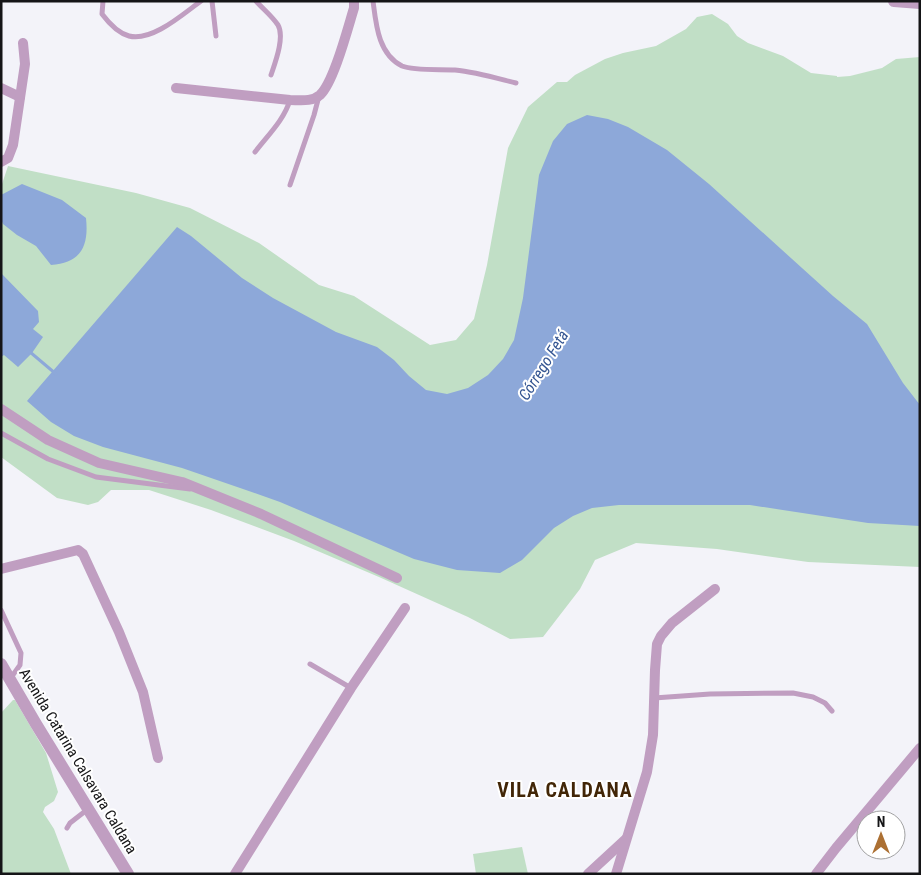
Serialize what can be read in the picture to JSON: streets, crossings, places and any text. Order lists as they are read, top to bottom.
{
  "streets": {
    "street": ["Avenida Catarina Calsavara Caldana"]
  },
  "districts": ["VILA CALDANA"],
  "water": ["Córrego Fetá"],
  "north": "top"
}
